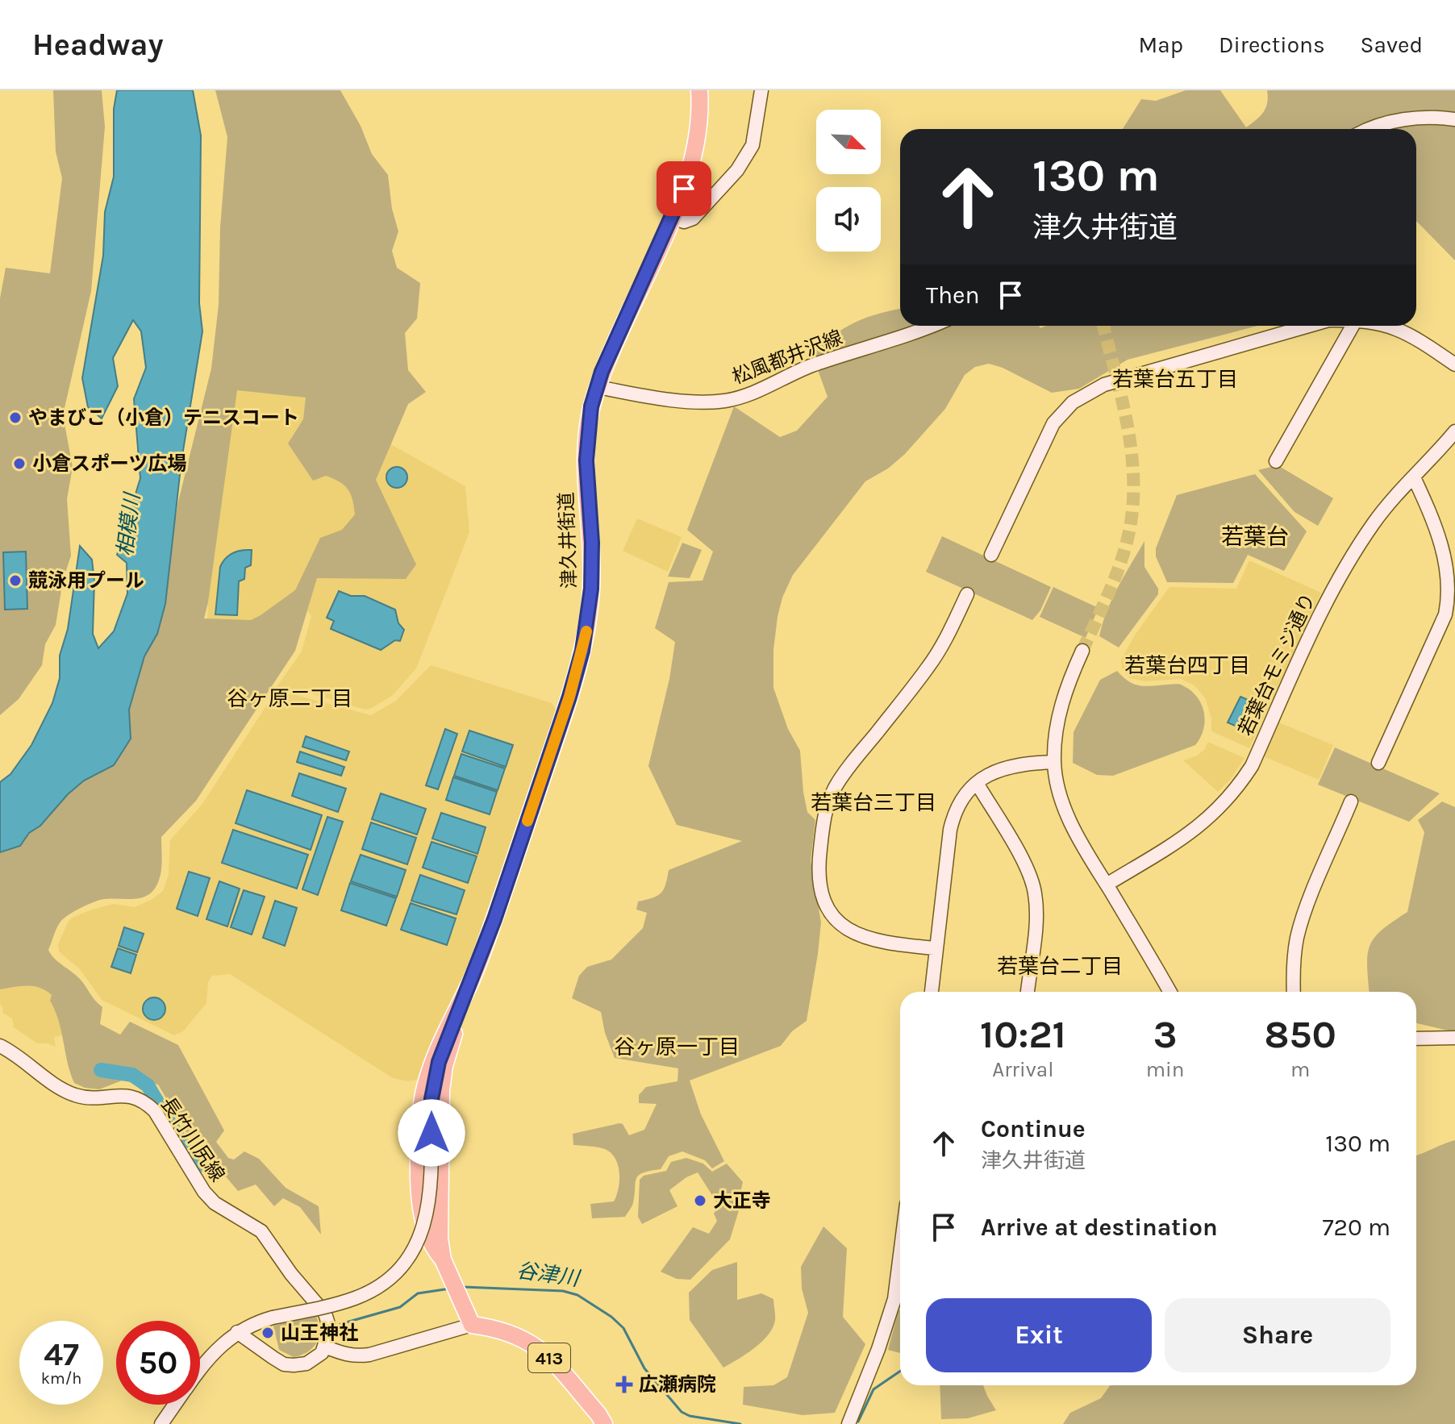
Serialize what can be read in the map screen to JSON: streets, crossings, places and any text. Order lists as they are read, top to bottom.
{
  "streets": {
    "highway": ["津久井街道", "413"],
    "street": ["松風都井沢線", "若葉台モミジ通り", "長竹川尻線"]
  },
  "crossings": [
    ["松風都井沢線", "津久井街道"],
    ["津久井街道", "413"]
  ],
  "districts": [
    "若葉台五丁目",
    "若葉台",
    "若葉台四丁目",
    "谷ヶ原二丁目",
    "若葉台三丁目",
    "若葉台二丁目",
    "谷ヶ原一丁目"
  ],
  "water": ["相模川", "谷津川"],
  "places": {
    "other": [
      "やまびこ（小倉）テニスコート",
      "小倉スポーツ広場",
      "競泳用プール",
      "大正寺",
      "山王神社"
    ],
    "health": ["広瀬病院"]
  },
  "north": "bottom right",
  "page": {
    "header": "Headway",
    "nav": ["Map", "Directions", "Saved"],
    "turn": ["130 m", "津久井街道"],
    "then": "Then",
    "eta": [
      "10:21",
      "Arrival",
      "3",
      "min",
      "850",
      "m"
    ],
    "list": [
      {
        "name": "Continue",
        "note": "津久井街道",
        "value": "130 m"
      },
      {
        "name": "Arrive at destination",
        "value": "720 m"
      }
    ],
    "buttons": ["Exit", "Share"],
    "speed": "47 km/h",
    "limit": "50"
  }
}
